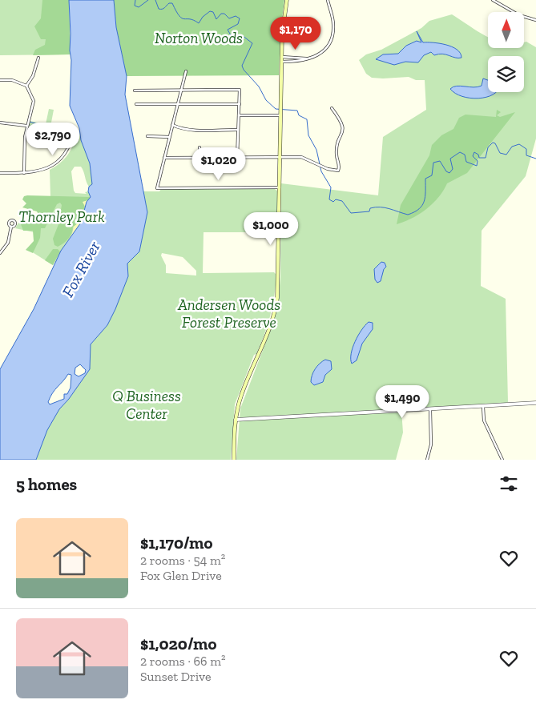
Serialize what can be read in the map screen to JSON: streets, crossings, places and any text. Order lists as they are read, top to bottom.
{
  "water": ["Fox River"],
  "parks": [
    "Norton Woods",
    "Thornley Park",
    "Andersen Woods Forest Preserve",
    "Q Business Center"
  ],
  "north": "top",
  "page": {
    "price": [
      "$1,170",
      "$2,790",
      "$1,020",
      "$1,000",
      "$1,490"
    ],
    "heading": "5 homes",
    "list": [
      {
        "name": "$1,170/mo",
        "note": "2 rooms · 54 m² · Fox Glen Drive"
      },
      {
        "name": "$1,020/mo",
        "note": "2 rooms · 66 m² · Sunset Drive"
      }
    ]
  }
}
